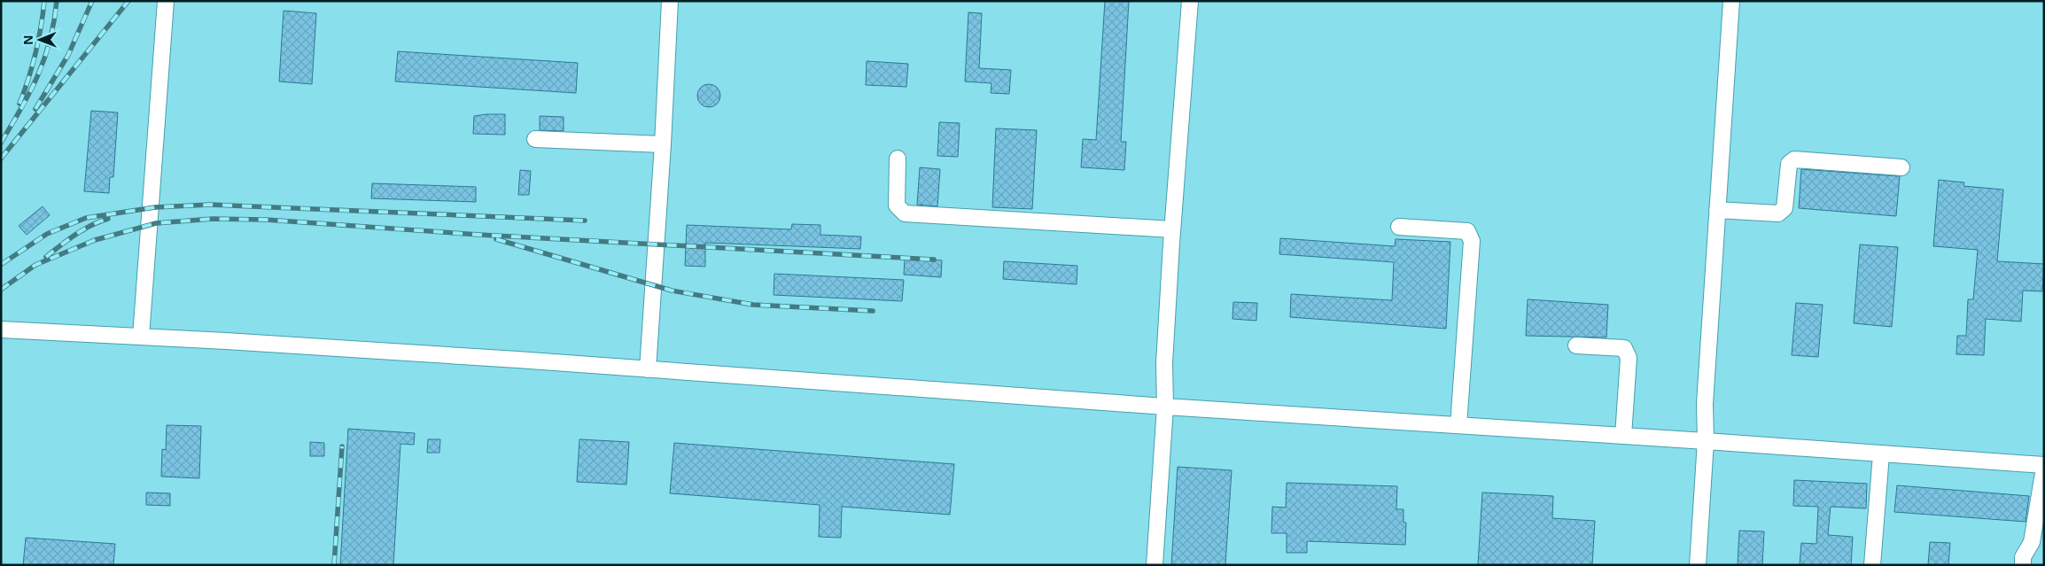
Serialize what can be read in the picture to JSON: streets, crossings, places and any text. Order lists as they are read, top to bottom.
{
  "north": "left"
}
